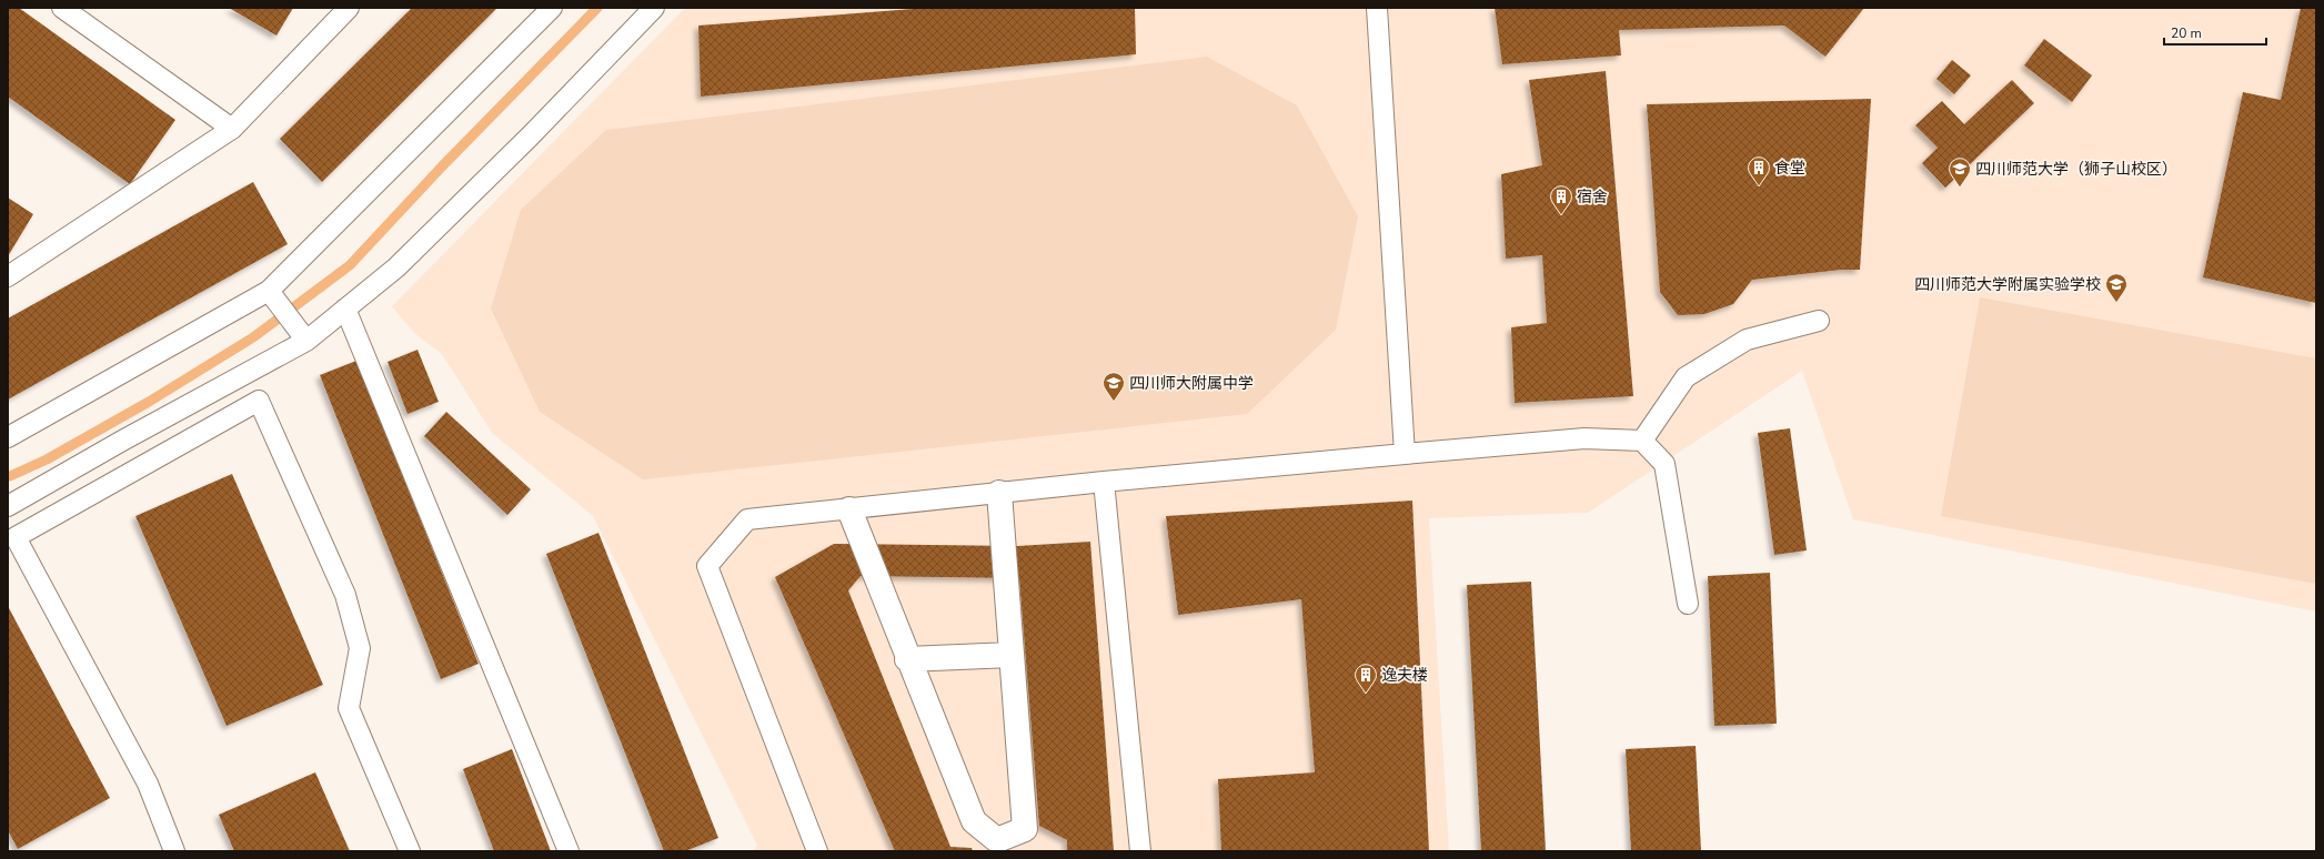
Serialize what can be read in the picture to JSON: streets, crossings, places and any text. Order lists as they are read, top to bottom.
{
  "places": {
    "building": ["食堂", "宿舍", "逸夫楼"],
    "school or university": ["四川师范大学（狮子山校区）", "四川师范大学附属实验学校", "四川师大附属中学"]
  },
  "scale_bar": "20 m"
}
